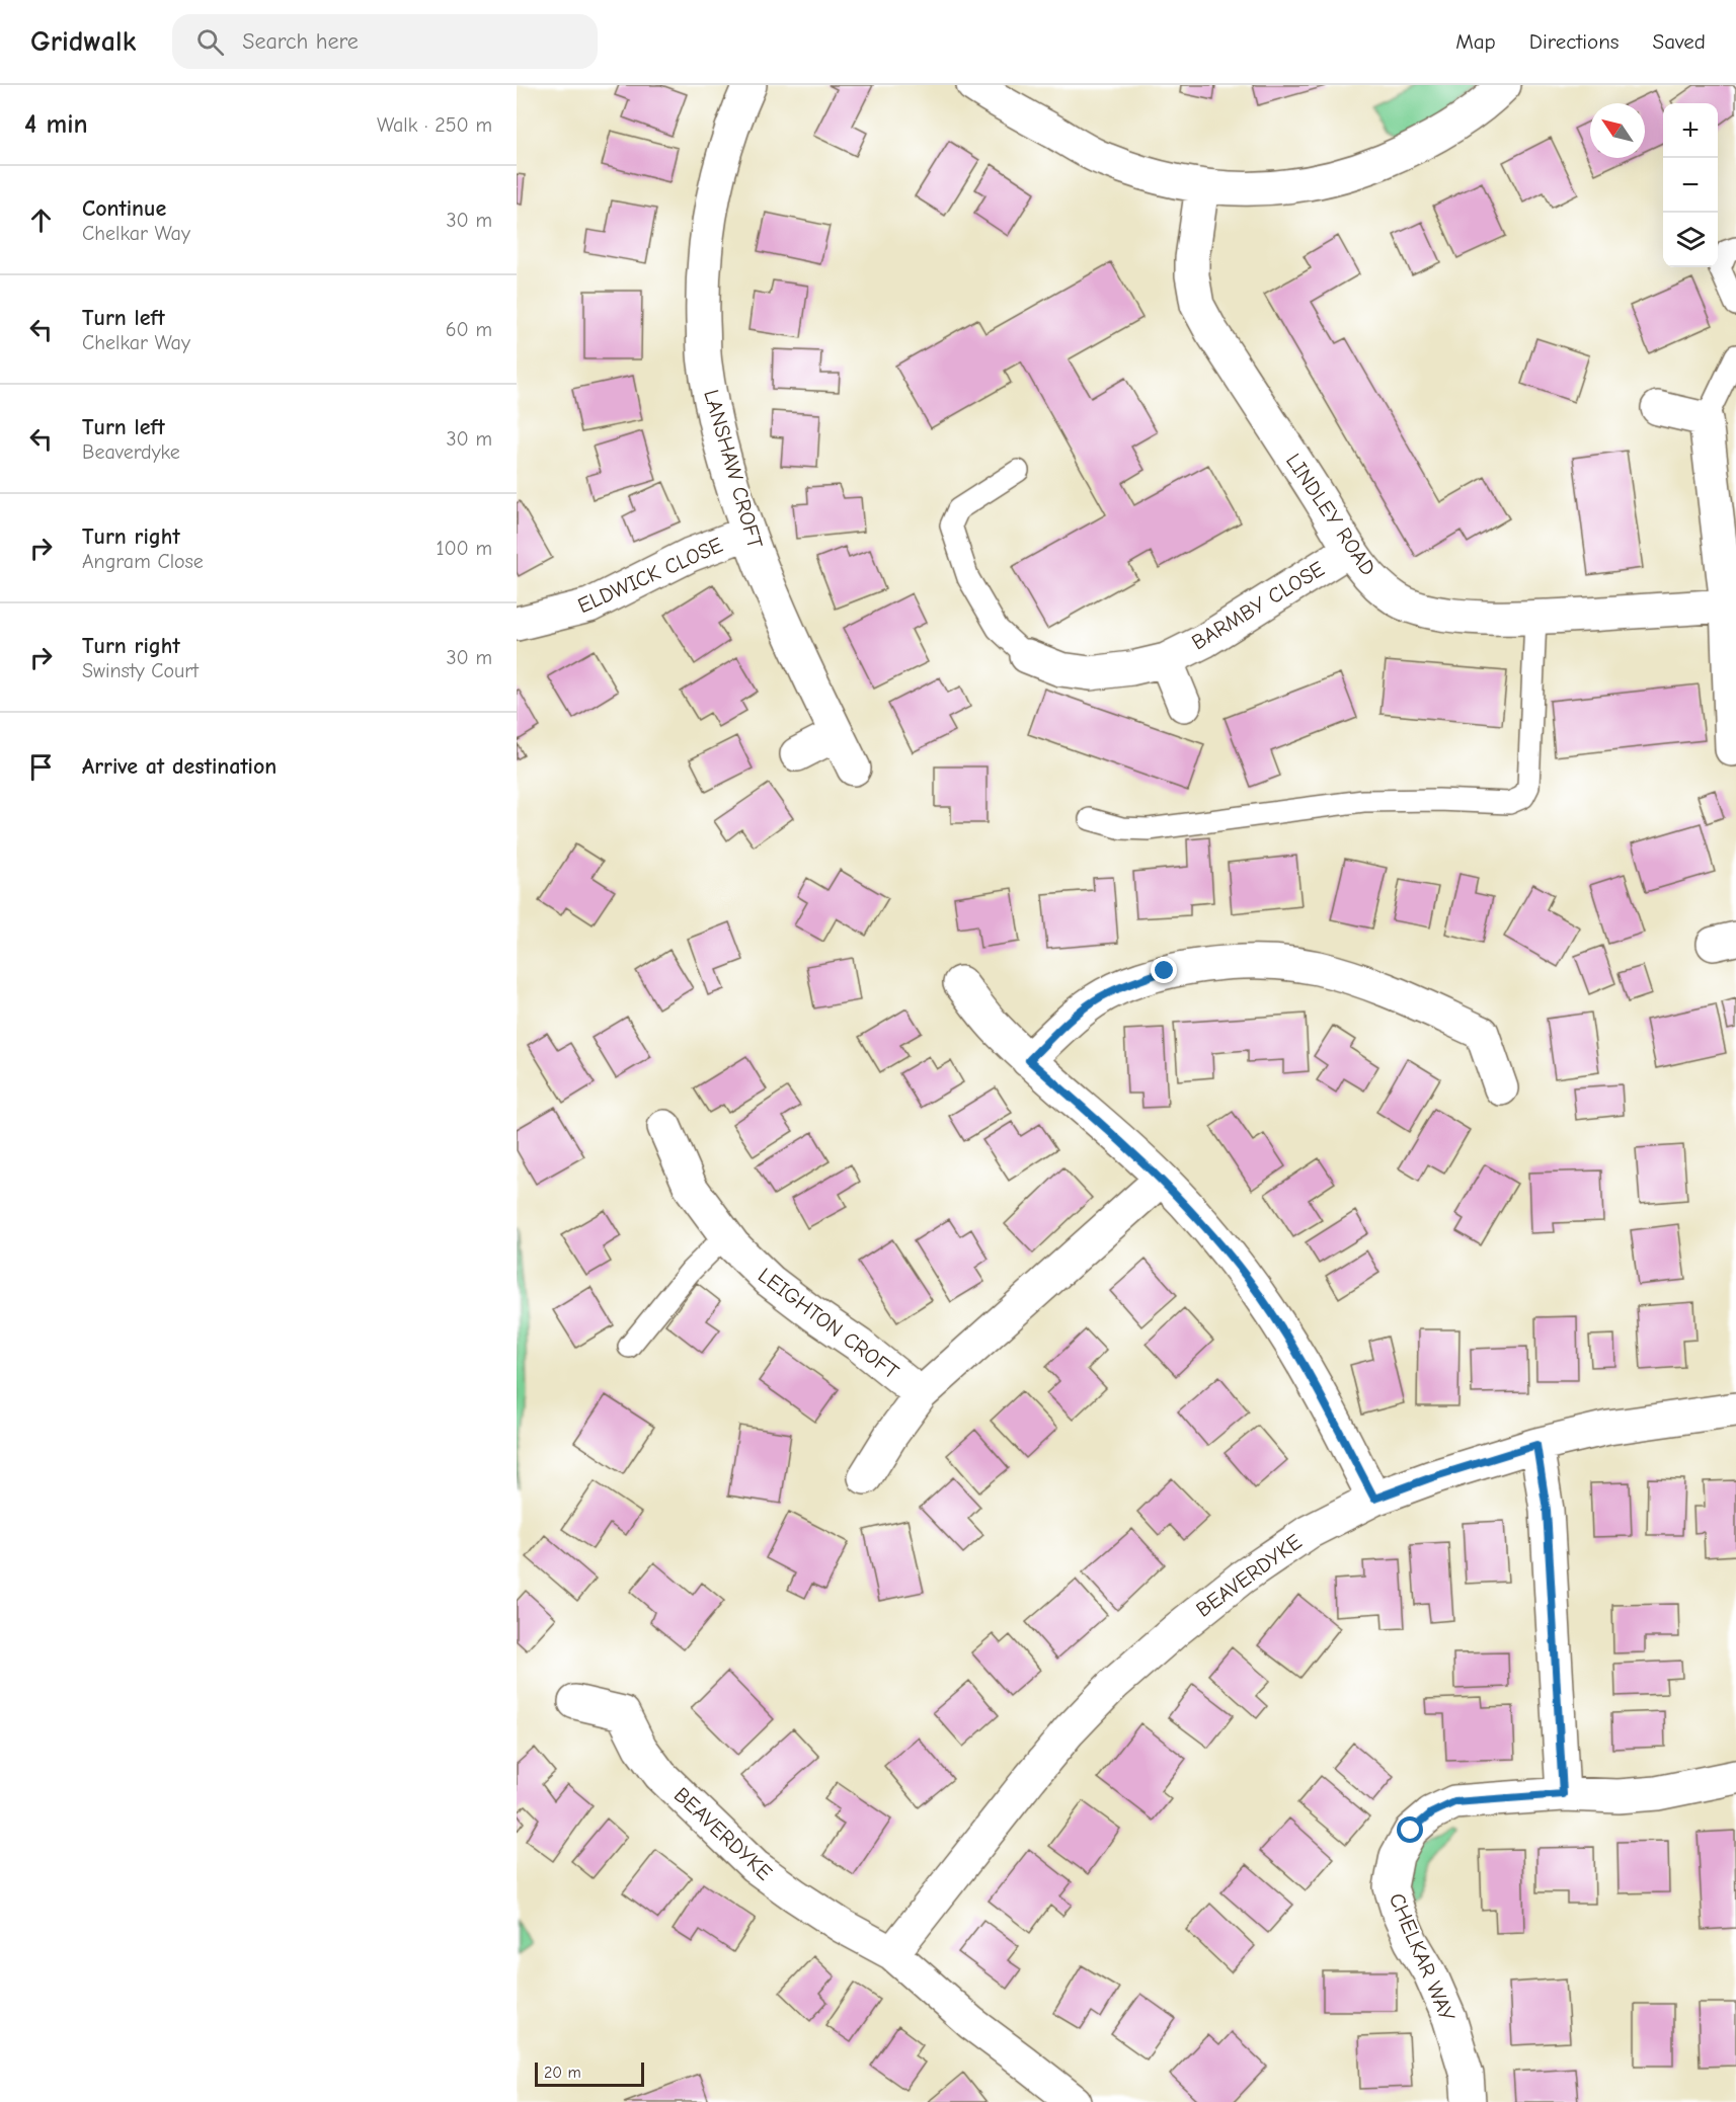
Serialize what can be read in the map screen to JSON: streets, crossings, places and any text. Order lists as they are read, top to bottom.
{
  "streets": {
    "street": [
      "LANSHAW CROFT",
      "LINDLEY ROAD",
      "ELDWICK CLOSE",
      "BARMBY CLOSE",
      "LEIGHTON CROFT",
      "BEAVERDYKE",
      "CHELKAR WAY"
    ]
  },
  "crossings": [
    ["LANSHAW CROFT", "ELDWICK CLOSE"],
    ["LINDLEY ROAD", "BARMBY CLOSE"]
  ],
  "scale_bar": "20 m",
  "north": "top left",
  "page": {
    "header": "Gridwalk",
    "search": "Search here",
    "nav": ["Map", "Directions", "Saved"],
    "heading": ["4 min", "Walk · 250 m"],
    "map_buttons": ["+", "−"],
    "list": [
      ["Continue", "Chelkar Way", "30 m"],
      ["Turn left", "Chelkar Way", "60 m"],
      ["Turn left", "Beaverdyke", "30 m"],
      ["Turn right", "Angram Close", "100 m"],
      ["Turn right", "Swinsty Court", "30 m"],
      "Arrive at destination"
    ],
    "scale": "20 m"
  }
}
